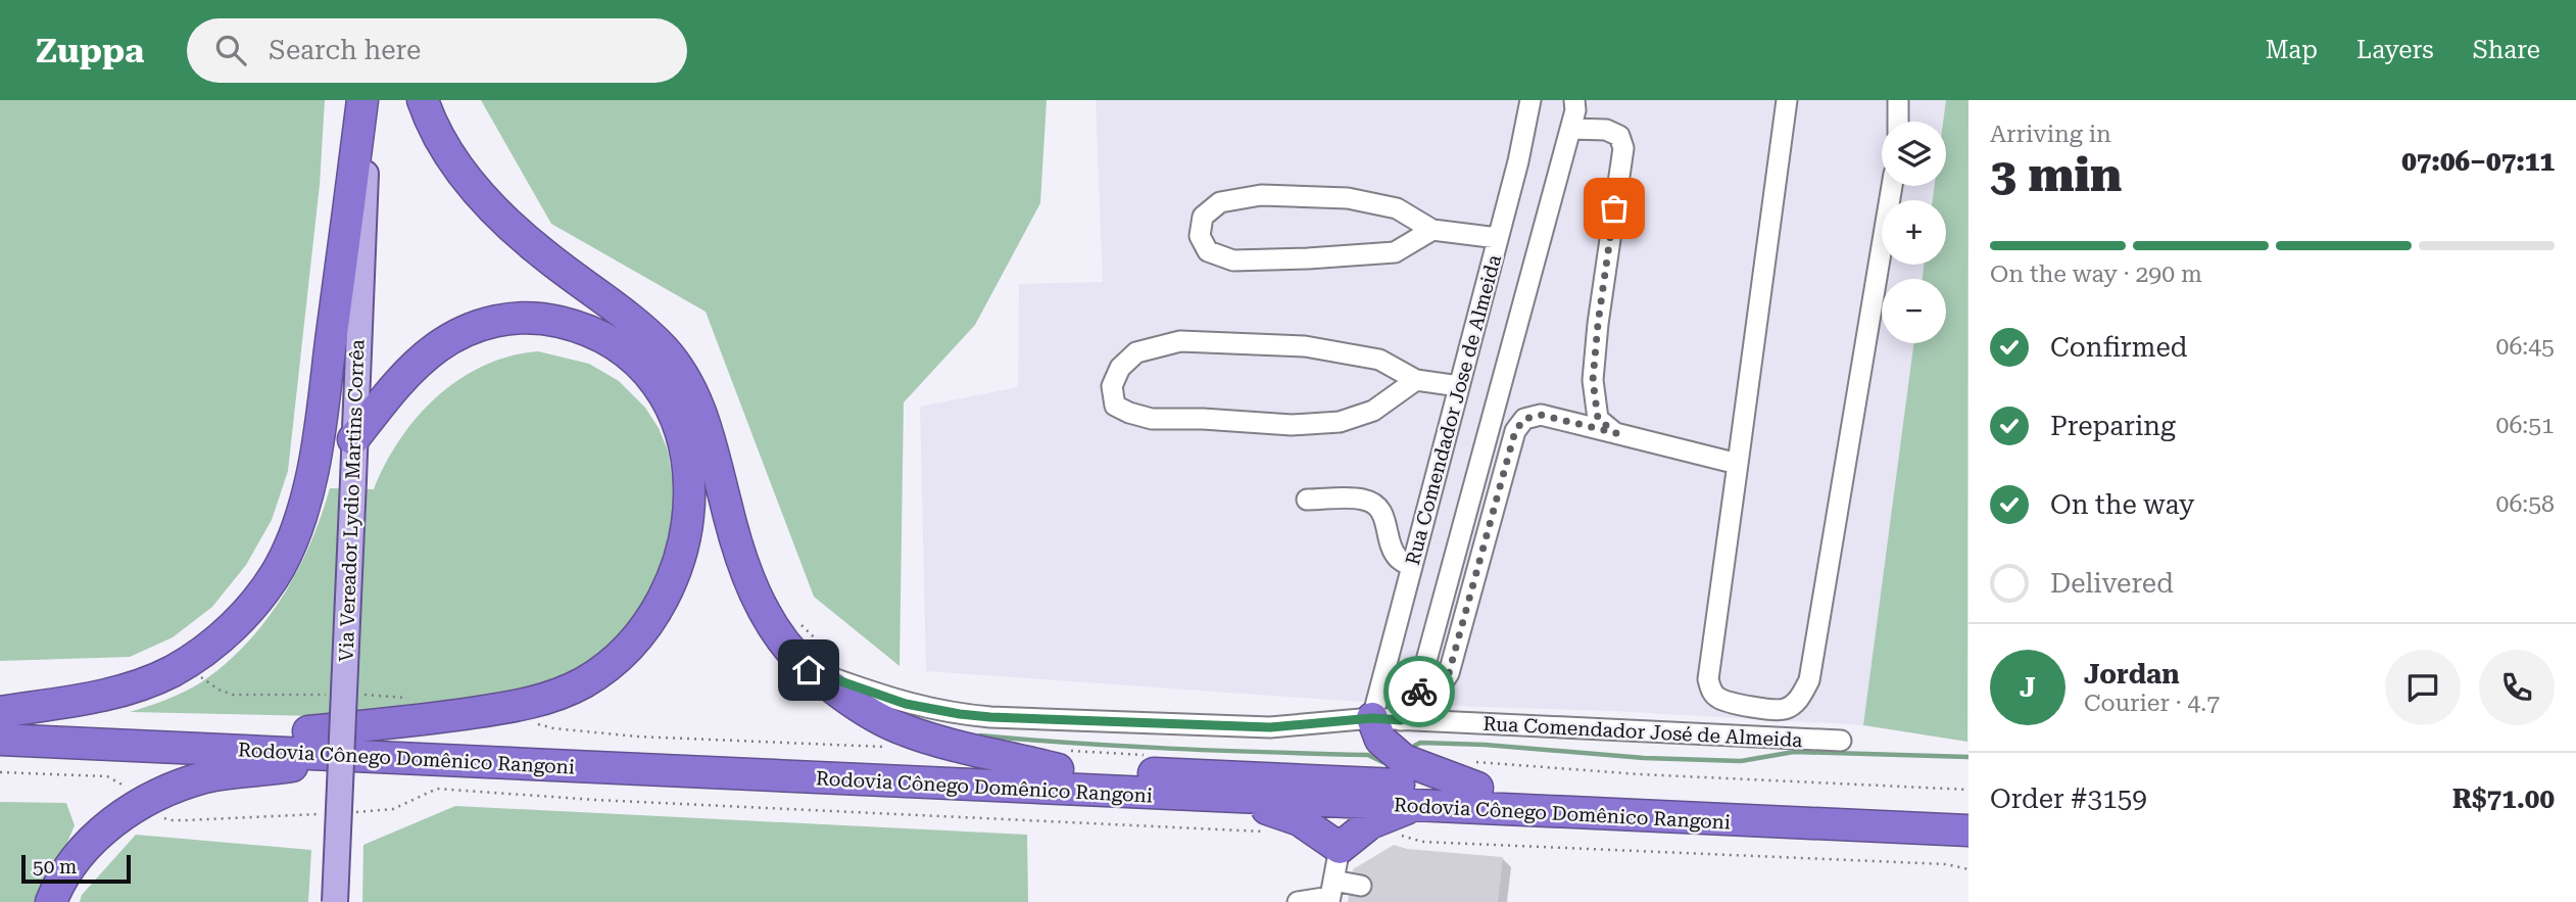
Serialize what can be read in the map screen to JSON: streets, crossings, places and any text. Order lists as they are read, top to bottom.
{
  "streets": {
    "highway": ["Rodovia Cônego Domênico Rangoni"],
    "main road": ["Via Vereador Lydio Martins Corrêa"],
    "street": ["Rua Comendador Jose de Almeida", "Rua Comendador José de Almeida"]
  },
  "crossings": [
    ["Rua Comendador Jose de Almeida", "Rua Comendador José de Almeida"]
  ],
  "scale_bar": "50 m",
  "page": {
    "header": "Zuppa",
    "search": "Search here",
    "nav": ["Map", "Layers", "Share"],
    "heading": ["3 min", "Arriving in", "07:06–07:11"],
    "panel": [
      "Jordan",
      "Courier · 4.7",
      "Order #3159",
      "R$71.00"
    ],
    "map_buttons": ["+", "−"],
    "bar": "On the way · 290 m",
    "list": [
      ["Confirmed", "06:45"],
      ["Preparing", "06:51"],
      ["On the way", "06:58"],
      "Delivered"
    ],
    "round": "J",
    "scale": "50 m"
  }
}
